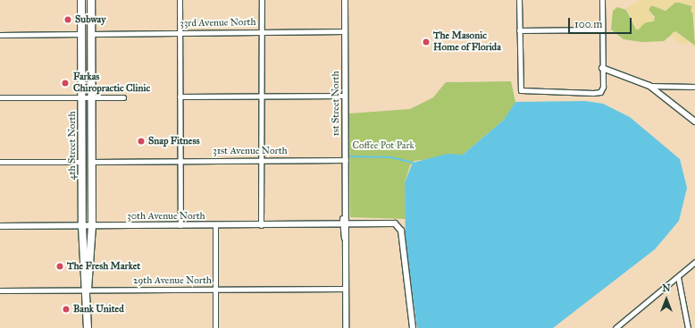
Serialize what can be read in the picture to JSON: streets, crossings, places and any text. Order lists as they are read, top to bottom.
{
  "streets": {
    "main road": ["4th Street North"],
    "street": [
      "33rd Avenue North",
      "1st Street North",
      "31st Avenue North",
      "30th Avenue North",
      "29th Avenue North"
    ]
  },
  "crossings": [
    ["33rd Avenue North", "1st Street North"],
    ["33rd Avenue North", "4th Street North"],
    ["1st Street North", "31st Avenue North"],
    ["1st Street North", "30th Avenue North"],
    ["1st Street North", "29th Avenue North"],
    ["4th Street North", "31st Avenue North"],
    ["4th Street North", "30th Avenue North"],
    ["4th Street North", "29th Avenue North"]
  ],
  "parks": ["Coffee Pot Park"],
  "places": [
    "Subway",
    "The Masonic Home of Florida",
    "Farkas Chiropractic Clinic",
    "Snap Fitness",
    "The Fresh Market",
    "Bank United"
  ],
  "scale_bar": "100 m",
  "north": "top"
}
